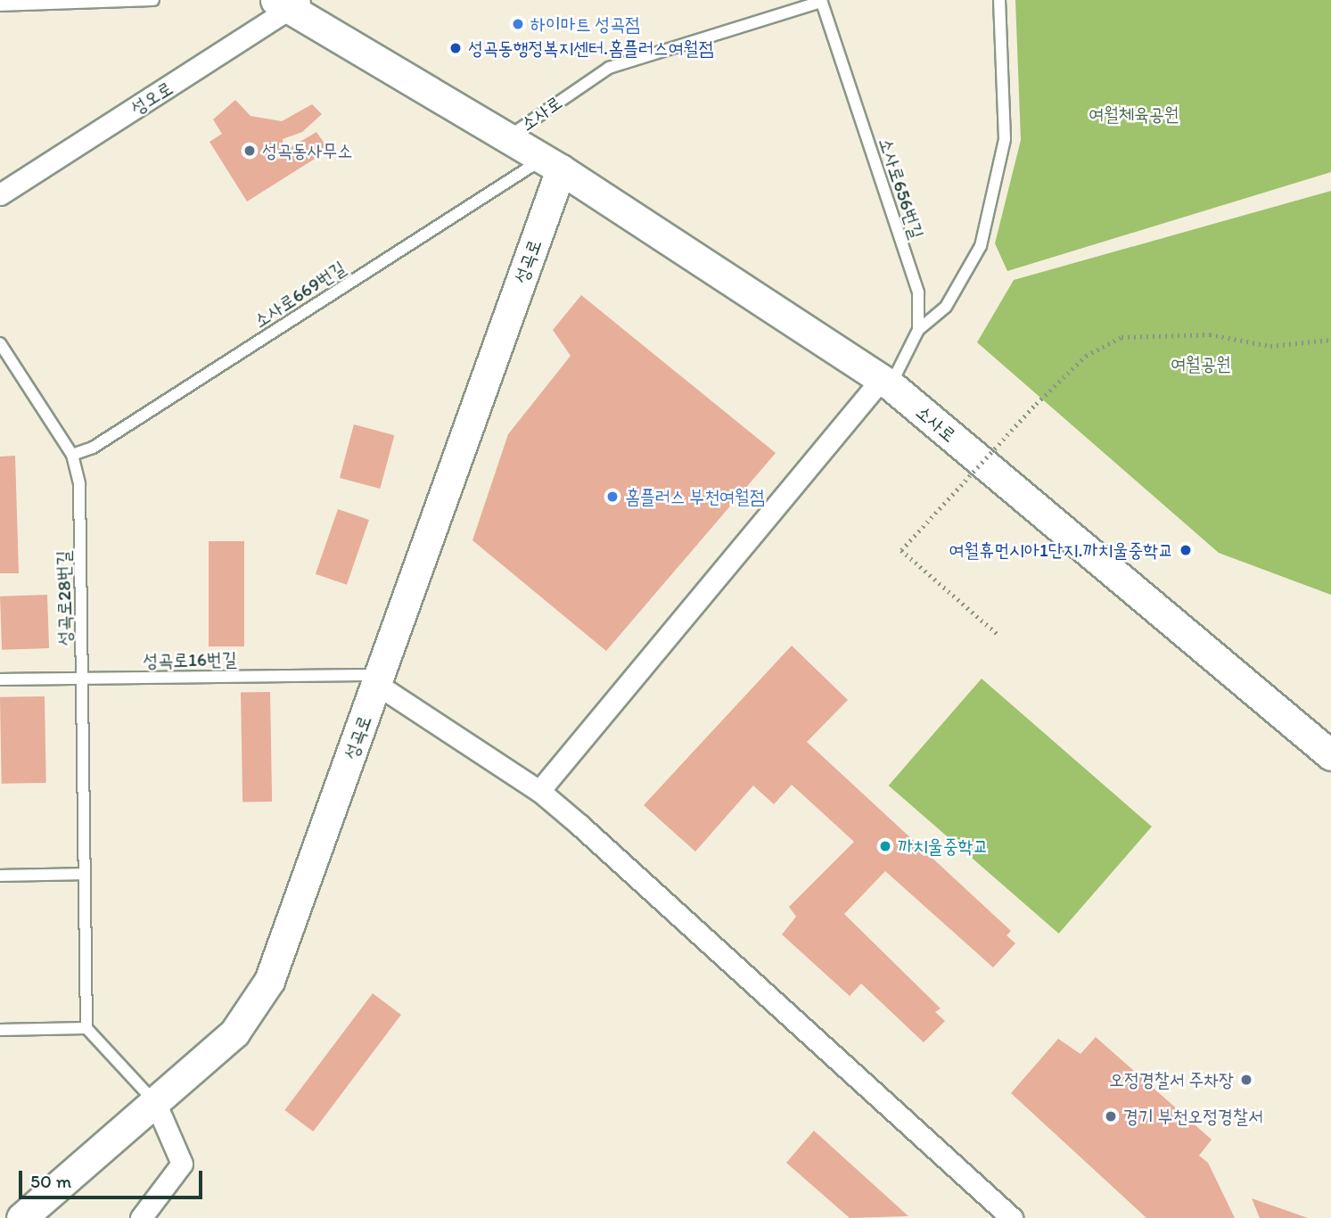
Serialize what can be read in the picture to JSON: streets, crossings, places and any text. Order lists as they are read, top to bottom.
{
  "streets": {
    "street": ["성오로", "소사로", "성곡로"],
    "lane": [
      "소사로656번길",
      "소사로669번길",
      "성곡로28번길",
      "성곡로16번길"
    ]
  },
  "crossings": [
    ["성오로", "소사로"],
    ["소사로", "소사로656번길"],
    ["소사로", "성곡로"],
    ["소사로", "소사로669번길"],
    ["성곡로", "소사로669번길"],
    ["성곡로", "성곡로16번길"],
    ["소사로669번길", "성곡로28번길"],
    ["성곡로28번길", "성곡로16번길"]
  ],
  "parks": ["여월체육공원", "여월공원"],
  "places": [
    "하이마트 성곡점",
    "성곡동행정복지센터.홈플러스여월점",
    "성곡동사무소",
    "홈플러스 부천여월점",
    "여월휴먼시아1단지.까치울중학교",
    "까치울중학교",
    "오정경찰서 주차장",
    "경기 부천오정경찰서"
  ],
  "scale_bar": "50 m"
}
